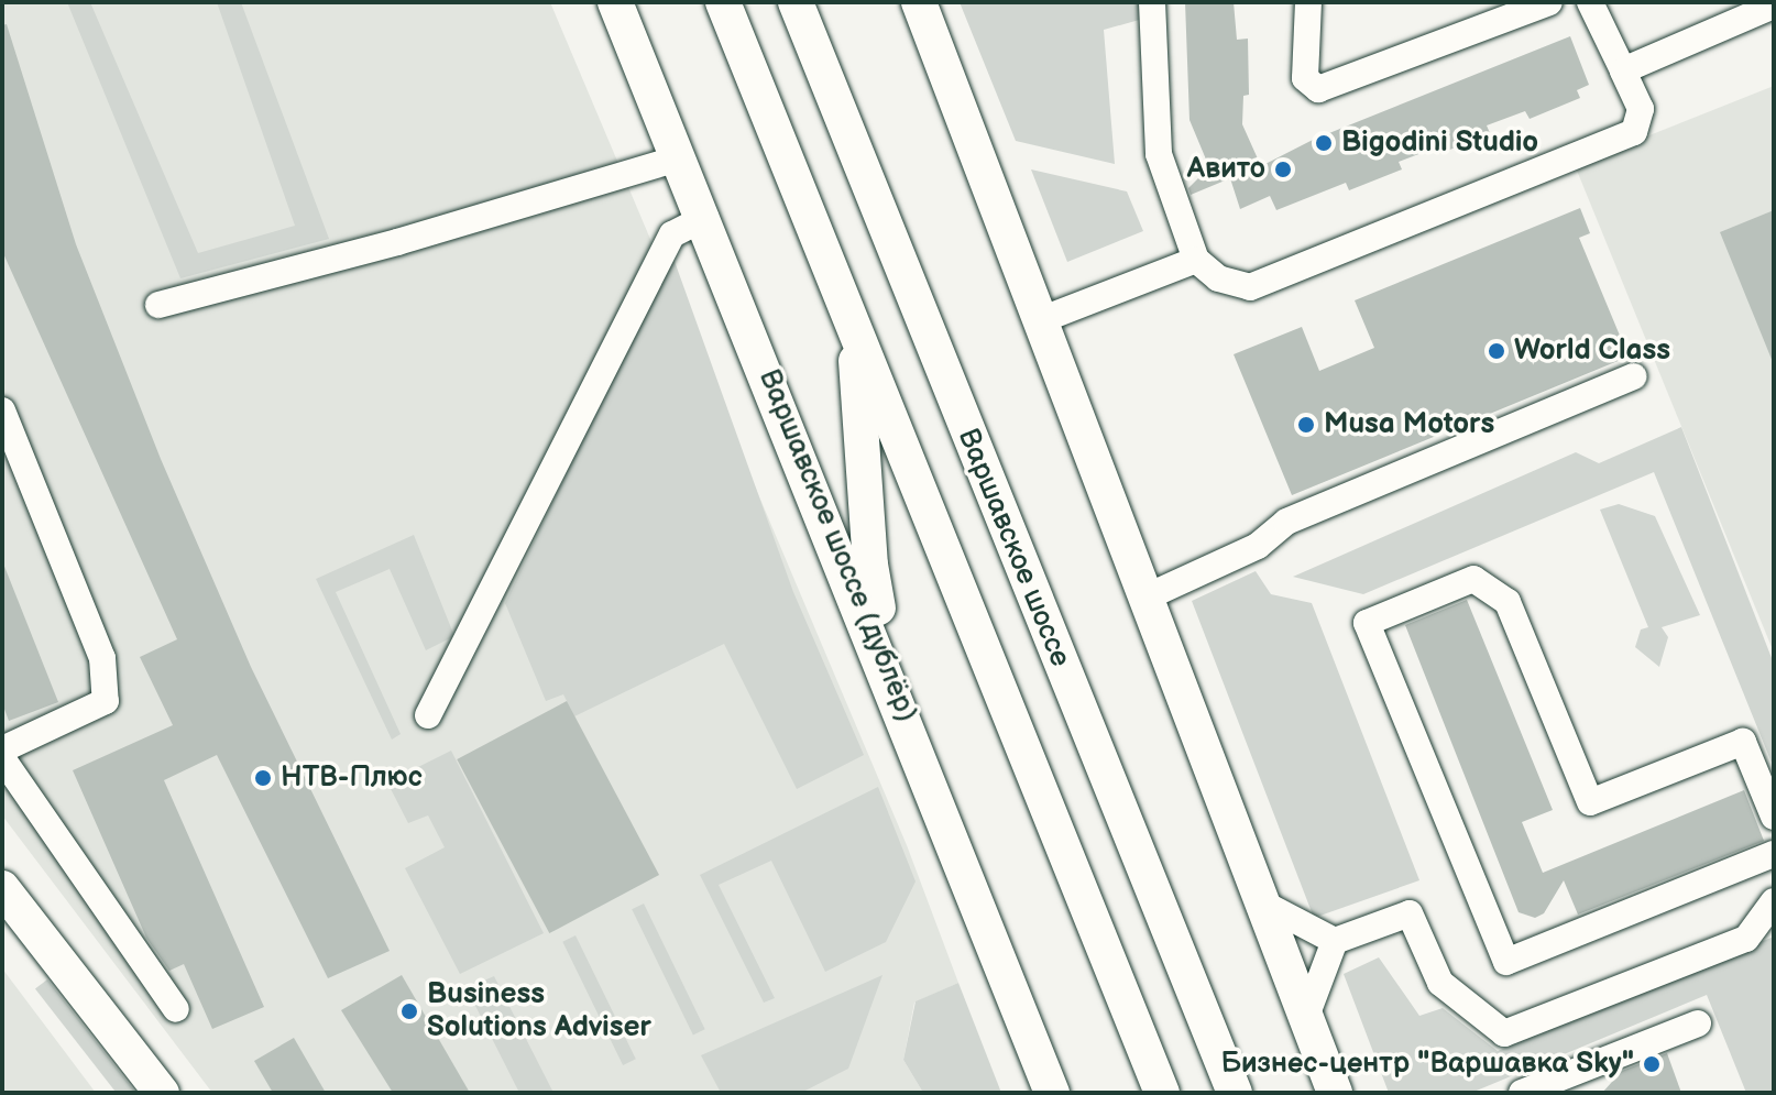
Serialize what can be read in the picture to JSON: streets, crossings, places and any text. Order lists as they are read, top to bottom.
{
  "streets": {
    "main road": ["Варшавское шоссе (дублёр)", "Варшавское шоссе"]
  },
  "places": [
    "Bigodini Studio",
    "Авито",
    "World Class",
    "Musa Motors",
    "НТВ-Плюс",
    "Business Solutions Adviser",
    "Бизнес-центр \"Варшавка Sky\""
  ]
}
